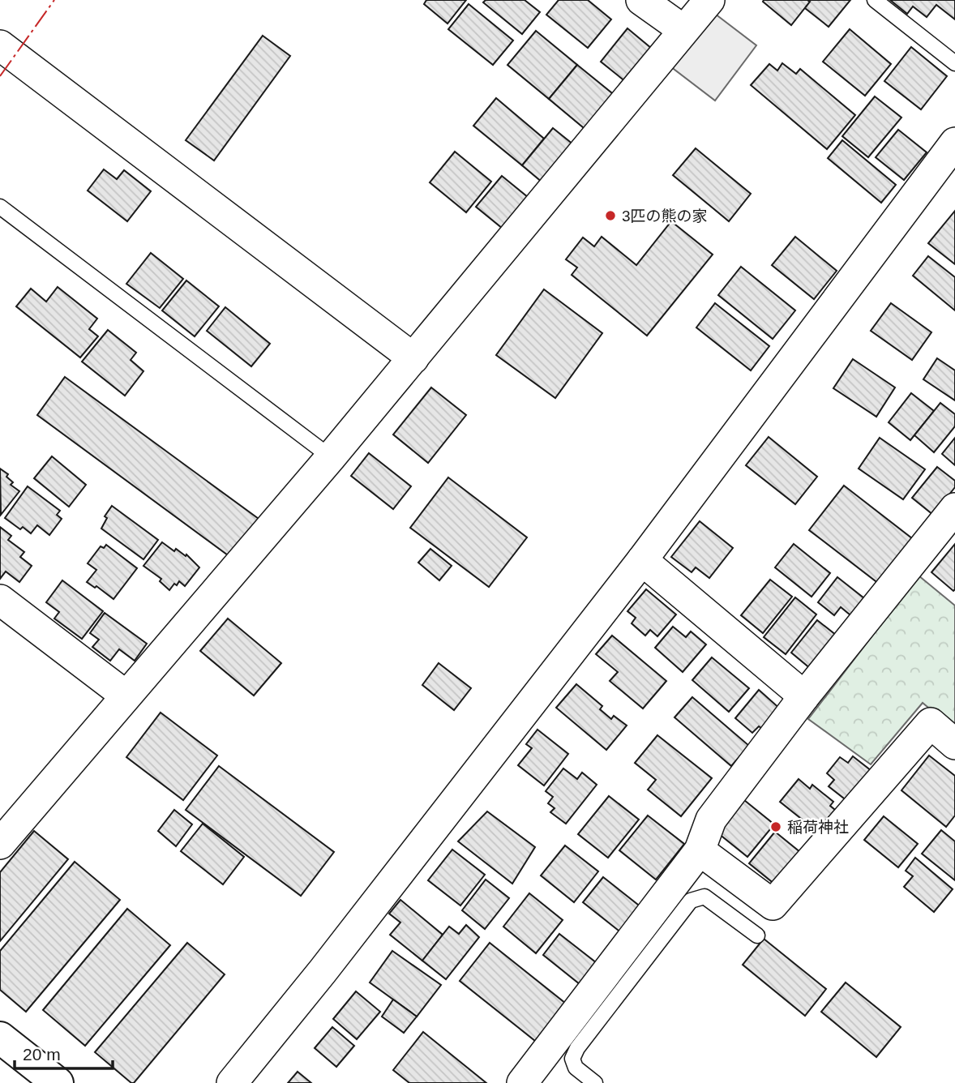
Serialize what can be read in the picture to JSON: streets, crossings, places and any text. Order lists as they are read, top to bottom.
{
  "places": ["3匹の熊の家", "稲荷神社"],
  "scale_bar": "20 m"
}
